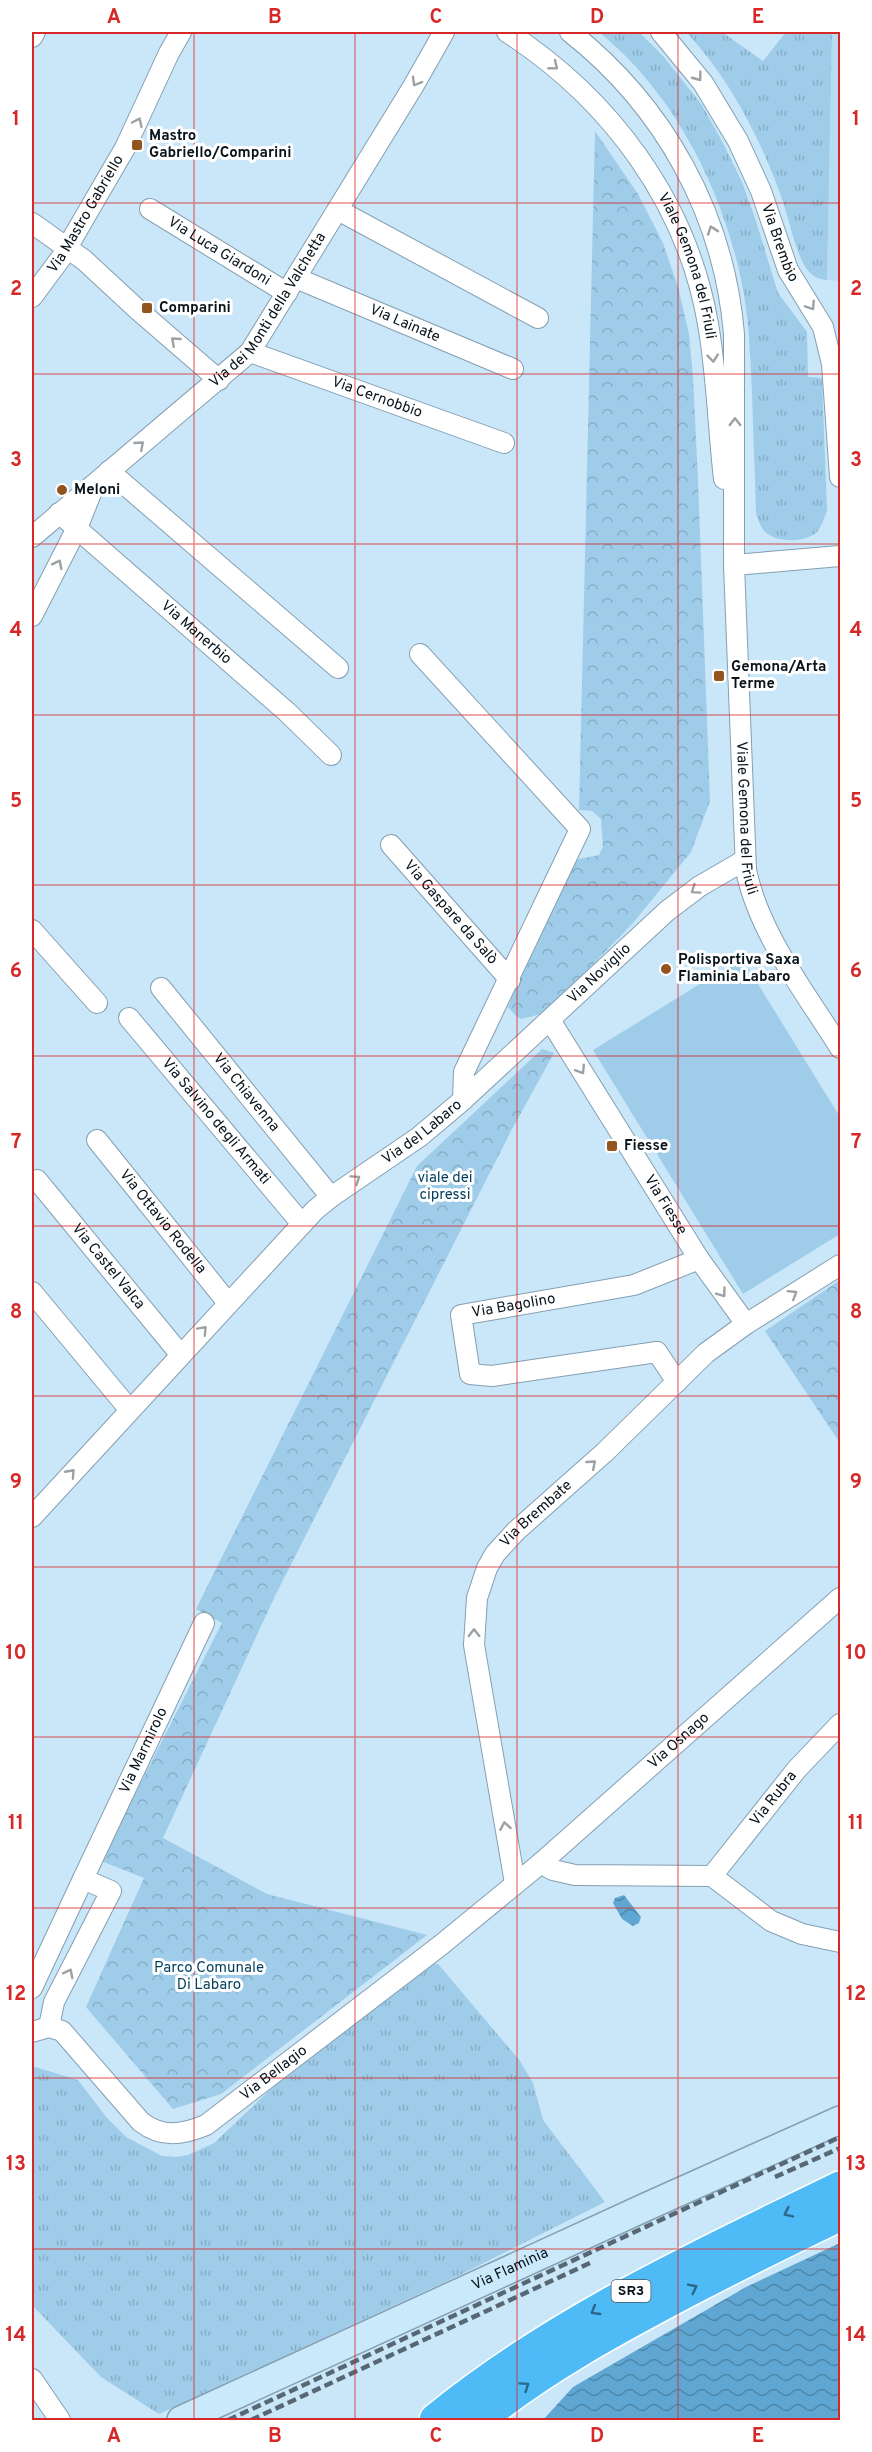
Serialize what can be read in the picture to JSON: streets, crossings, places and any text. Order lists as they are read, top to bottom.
{
  "streets": {
    "highway": ["SR3"],
    "street": [
      "Via Mastro Gabriello",
      "Via Brembio",
      "Via Luca Giardoni",
      "Viale Gemona del Friuli",
      "Via dei Monti della Valchetta",
      "Via Lainate",
      "Via Cernobbio",
      "Via Manerbio",
      "Via Gaspare da Salò",
      "Via Noviglio",
      "Via Chiavenna",
      "Via Salvino degli Armati",
      "Via del Labaro",
      "Via Fiesse",
      "Via Ottavio Rodella",
      "Via Castel Valca",
      "Via Bagolino",
      "Via Brembate",
      "Via Osnago",
      "Via Marmirolo",
      "Via Rubra",
      "Via Bellagio",
      "Via Flaminia"
    ]
  },
  "crossings": [
    ["Via Luca Giardoni", "Via dei Monti della Valchetta"],
    ["Via Luca Giardoni", "Via Lainate"],
    ["Viale Gemona del Friuli", "Via Noviglio"],
    ["Via dei Monti della Valchetta", "Via Lainate"],
    ["Via dei Monti della Valchetta", "Via Cernobbio"],
    ["Via dei Monti della Valchetta", "Via Manerbio"],
    ["Via Gaspare da Salò", "Via del Labaro"],
    ["Via Noviglio", "Via del Labaro"],
    ["Via Noviglio", "Via Fiesse"],
    ["Via Chiavenna", "Via del Labaro"],
    ["Via Salvino degli Armati", "Via del Labaro"],
    ["Via del Labaro", "Via Ottavio Rodella"],
    ["Via del Labaro", "Via Castel Valca"],
    ["Via Fiesse", "Via Bagolino"],
    ["Via Fiesse", "Via Brembate"],
    ["Via Bagolino", "Via Brembate"],
    ["Via Brembate", "Via Osnago"],
    ["Via Brembate", "Via Bellagio"],
    ["Via Osnago", "Via Bellagio"]
  ],
  "one_way": [
    "Via Mastro Gabriello",
    "Via Brembio",
    "Via Noviglio",
    "Via Fiesse",
    "Via Brembate"
  ],
  "parks": ["viale dei cipressi", "Parco Comunale Di Labaro"],
  "places": {
    "transit": [
      "Mastro Gabriello/Comparini",
      "Comparini",
      "Gemona/Arta Terme",
      "Fiesse"
    ],
    "other": ["Meloni", "Polisportiva Saxa Flaminia Labaro"]
  },
  "grid": {
    "columns": [
      "A",
      "B",
      "C",
      "D",
      "E"
    ],
    "rows": [
      "1",
      "2",
      "3",
      "4",
      "5",
      "6",
      "7",
      "8",
      "9",
      "10",
      "11",
      "12",
      "13",
      "14"
    ]
  }
}
